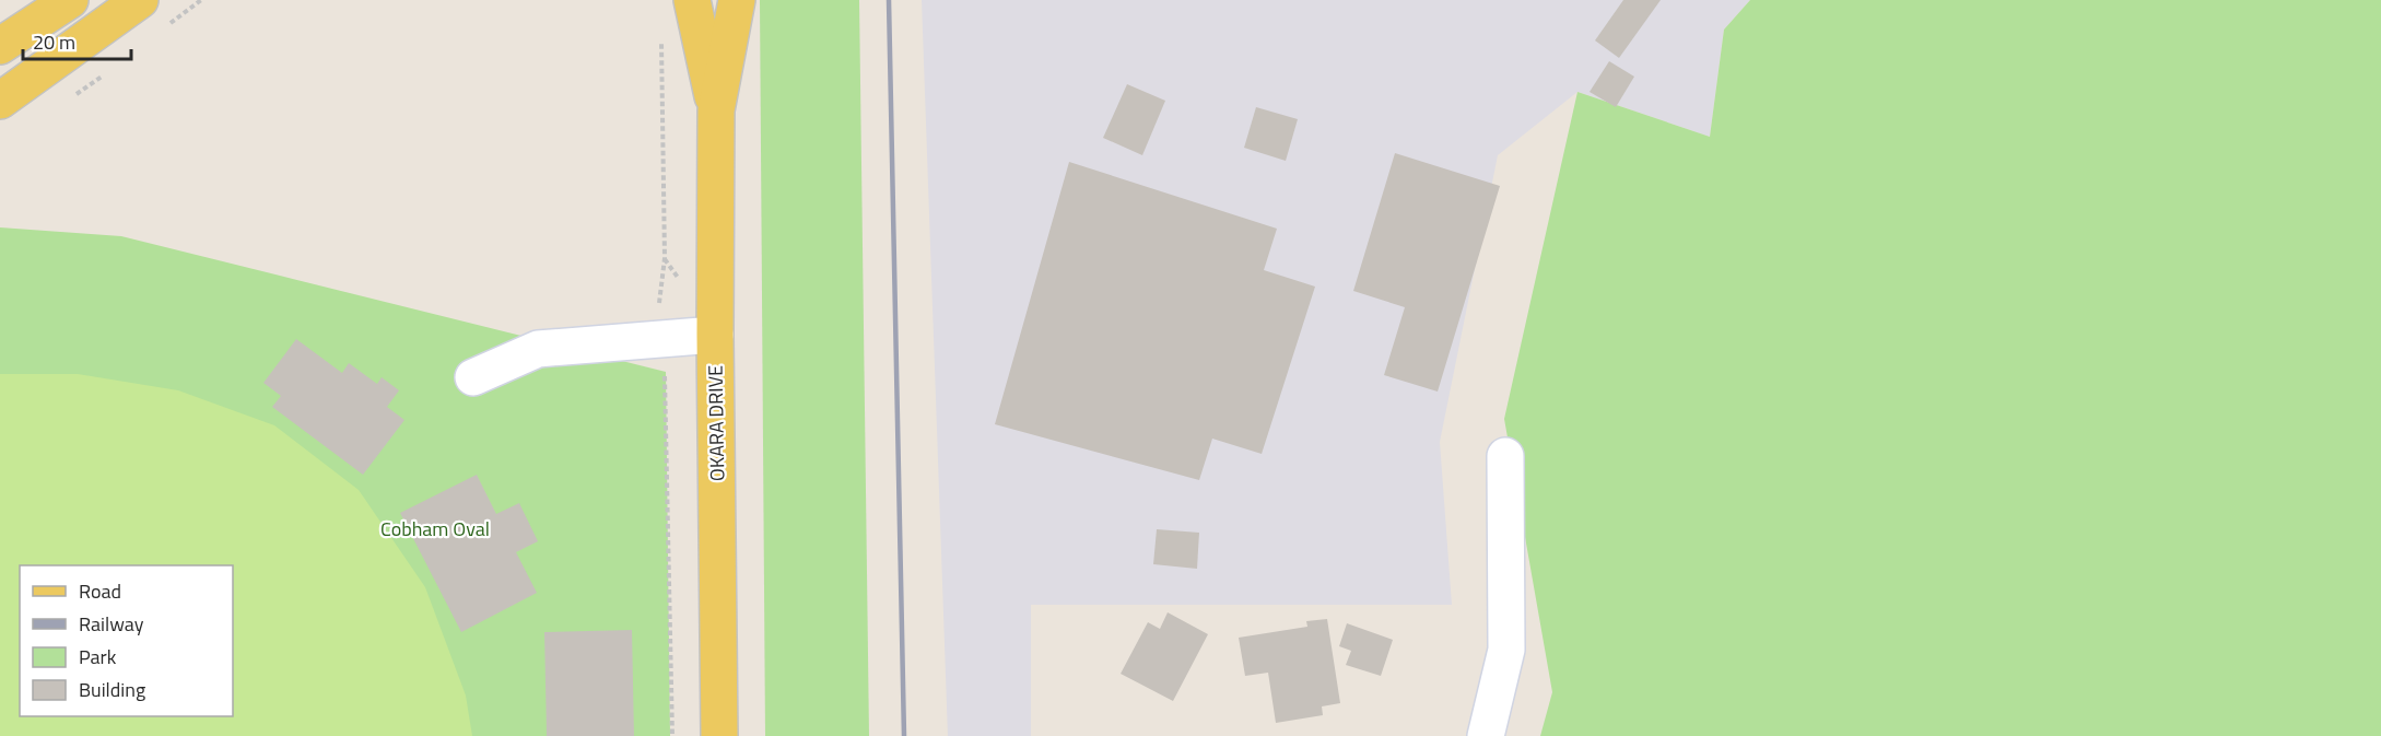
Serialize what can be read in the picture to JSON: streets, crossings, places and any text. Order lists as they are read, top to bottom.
{
  "streets": {
    "main road": ["OKARA DRIVE"]
  },
  "parks": ["Cobham Oval"],
  "legend": [
    "Road",
    "Railway",
    "Park",
    "Building"
  ],
  "scale_bar": "20 m"
}
